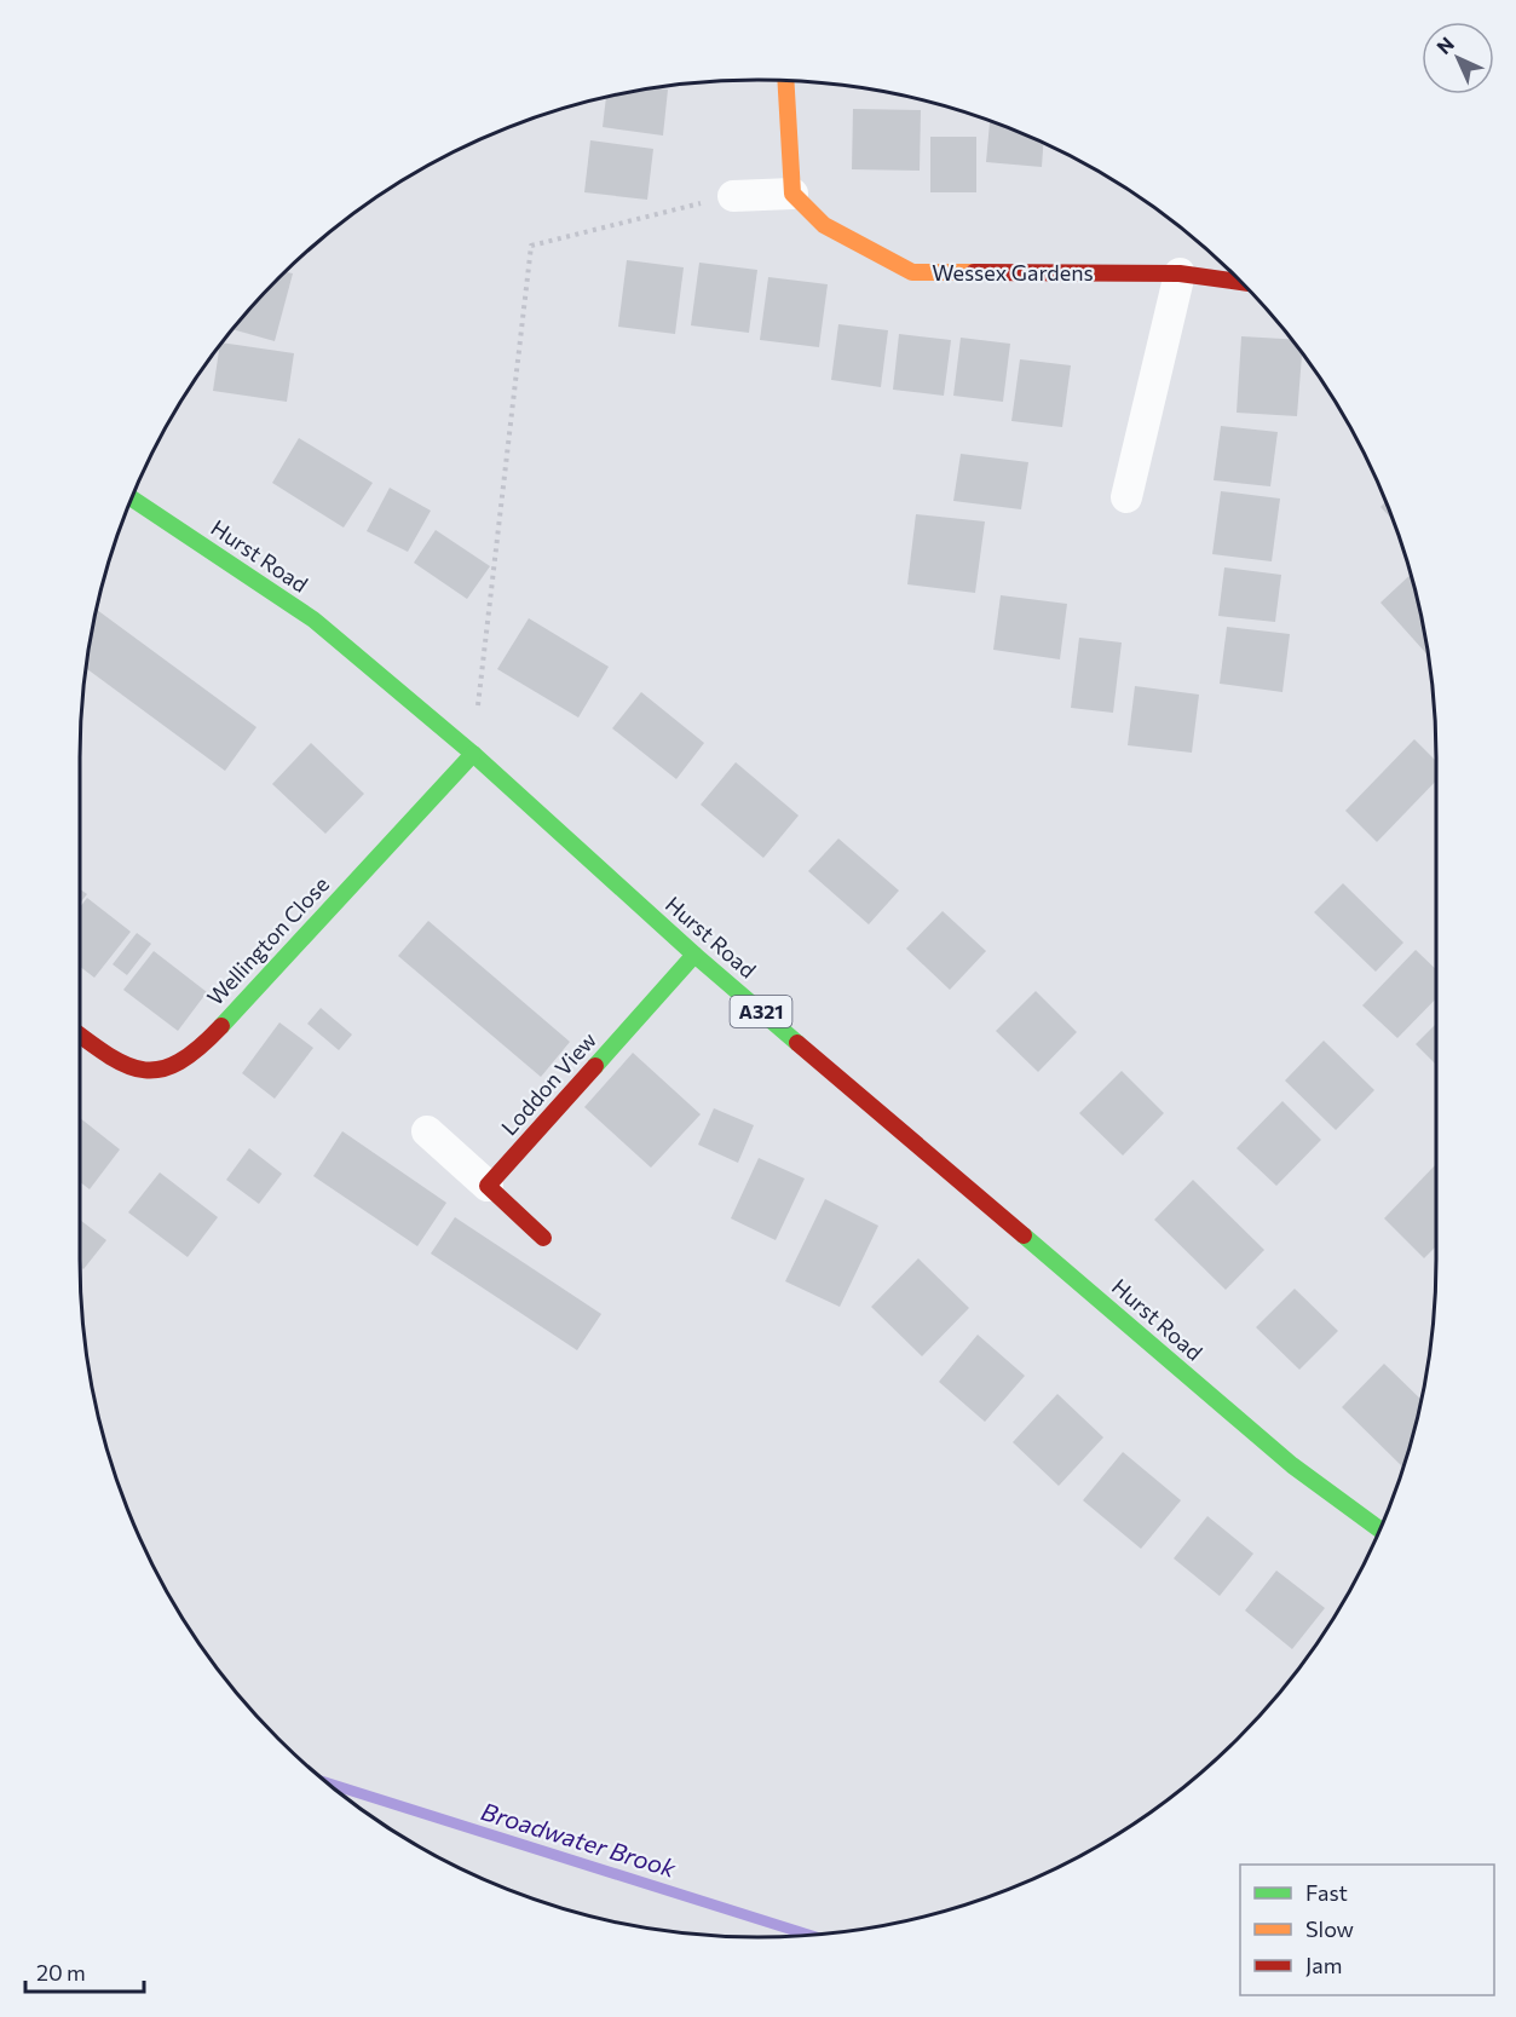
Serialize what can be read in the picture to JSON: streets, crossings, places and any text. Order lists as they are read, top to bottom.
{
  "streets": {
    "main road": [
      "Wessex Gardens",
      "Hurst Road",
      "Wellington Close",
      "A321",
      "Loddon View"
    ]
  },
  "crossings": [
    ["Hurst Road", "Wellington Close"],
    ["Hurst Road", "Loddon View"]
  ],
  "water": ["Broadwater Brook"],
  "legend": ["Fast", "Slow", "Jam"],
  "scale_bar": "20 m",
  "north": "top left"
}
